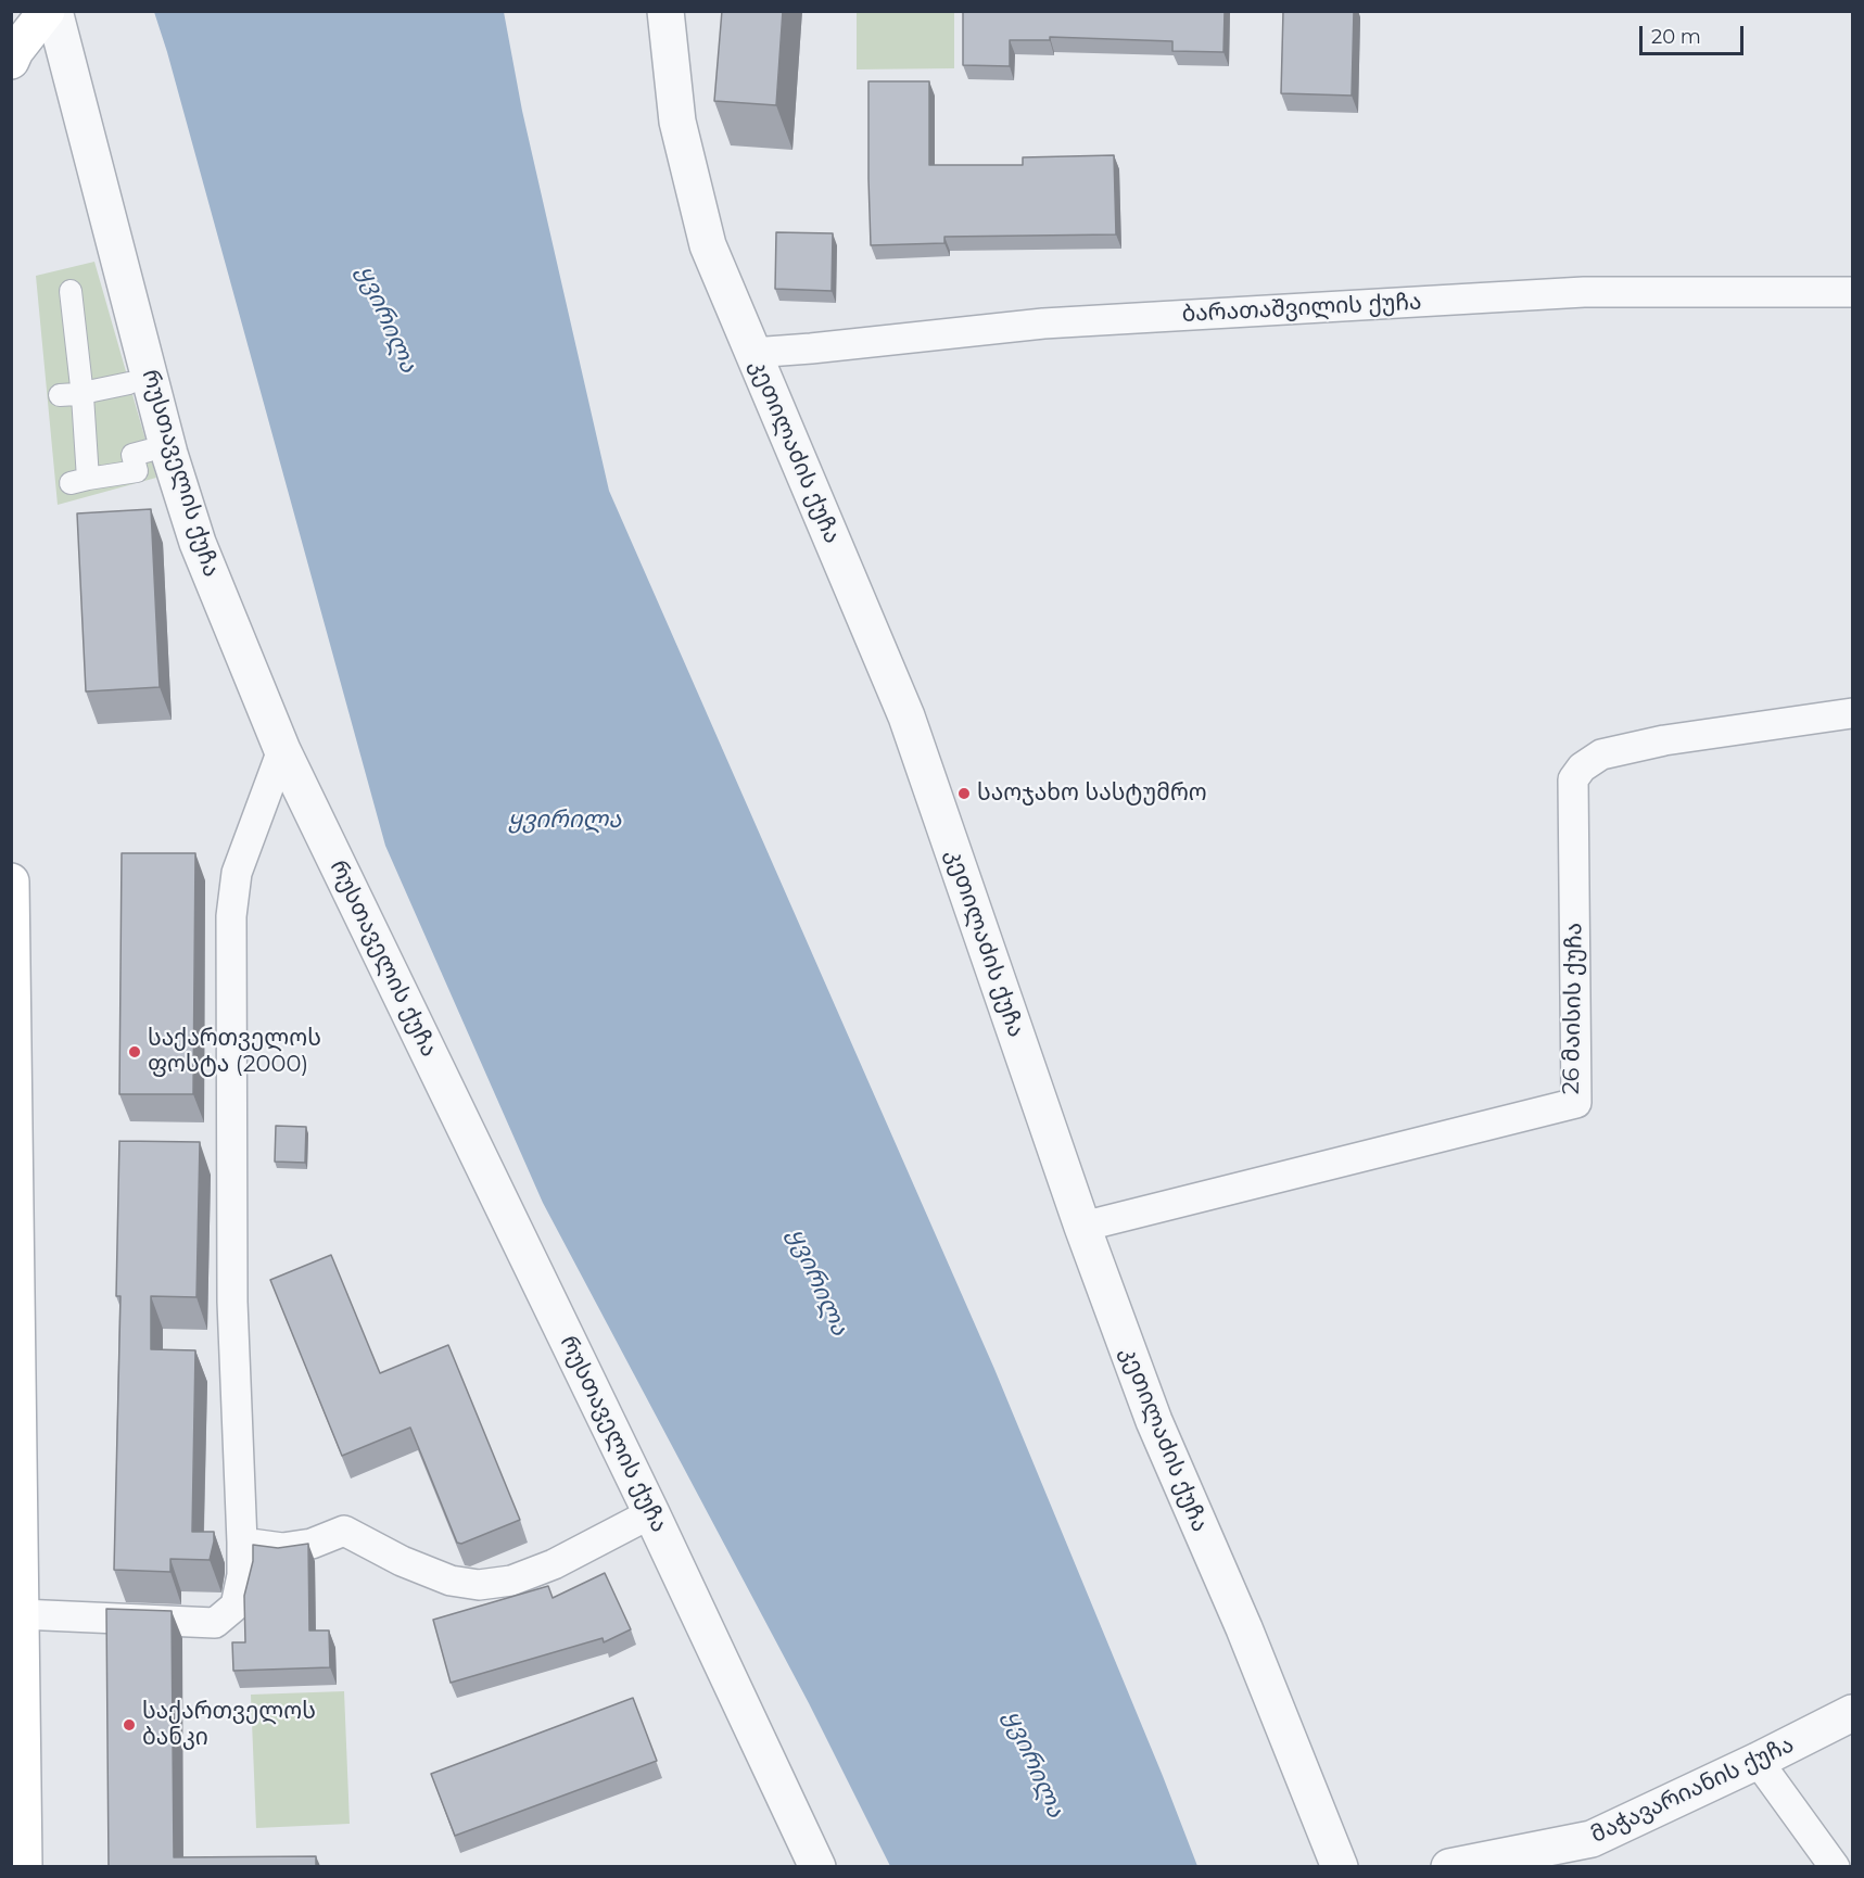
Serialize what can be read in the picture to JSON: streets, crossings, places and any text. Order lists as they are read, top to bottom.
{
  "streets": {
    "street": [
      "ბარათაშვილის ქუჩა",
      "კეთილაძის ქუჩა",
      "რუსთაველის ქუჩა",
      "26 მაისის ქუჩა",
      "მაჭავარიანის ქუჩა"
    ]
  },
  "crossings": [
    ["ბარათაშვილის ქუჩა", "კეთილაძის ქუჩა"],
    ["კეთილაძის ქუჩა", "26 მაისის ქუჩა"]
  ],
  "water": ["ყვირილა"],
  "places": ["საოჯახო სასტუმრო", "საქართველოს ფოსტა (2000)", "საქართველოს ბანკი"],
  "scale_bar": "20 m"
}
